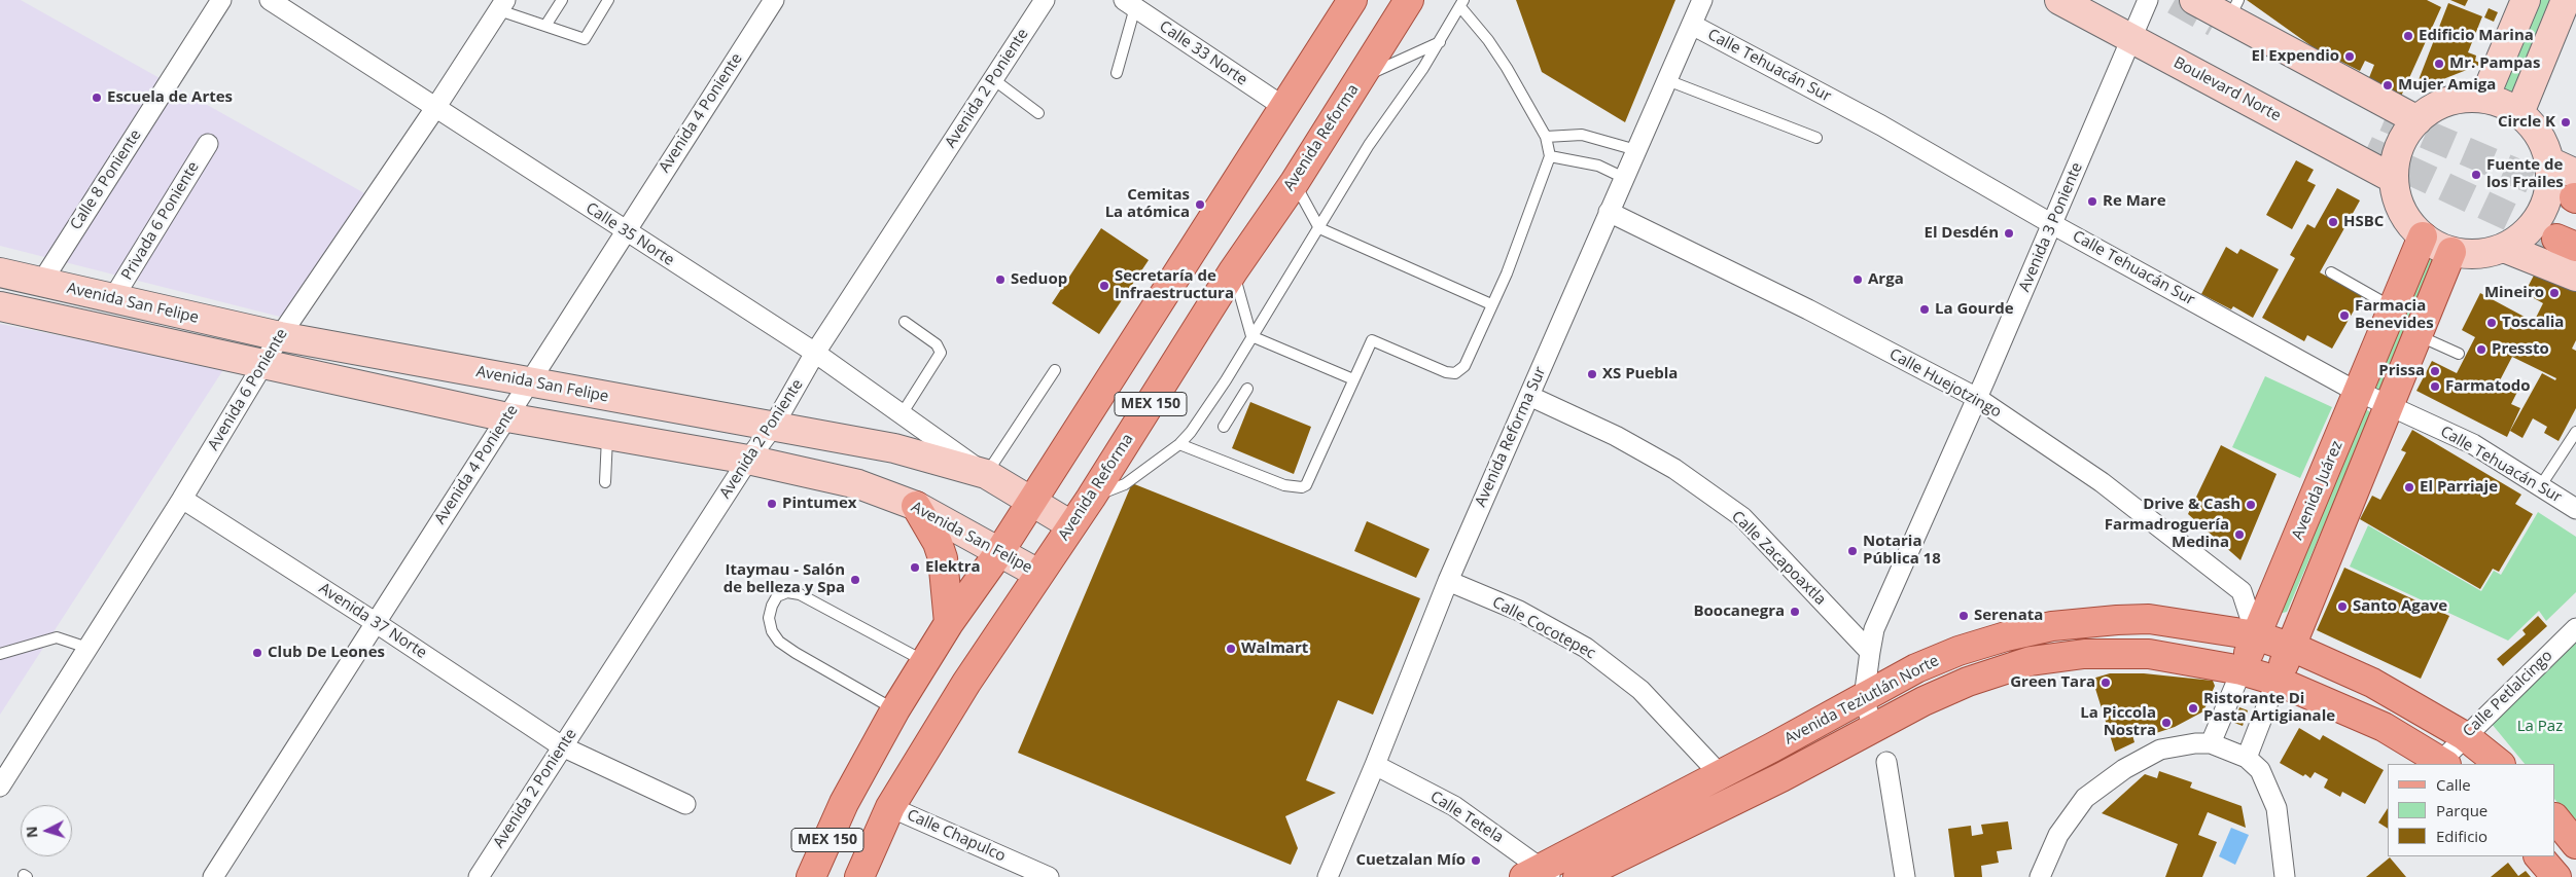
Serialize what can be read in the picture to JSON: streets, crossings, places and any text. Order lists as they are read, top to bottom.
{
  "streets": {
    "main road": [
      "Boulevard Norte",
      "Avenida Reforma",
      "Avenida San Felipe",
      "MEX 150",
      "Avenida Juárez",
      "Avenida Teziutlán Norte"
    ],
    "street": [
      "Calle 33 Norte",
      "Calle Tehuacán Sur",
      "Avenida 2 Poniente",
      "Avenida 4 Poniente",
      "Calle 8 Poniente",
      "Privada 6 Poniente",
      "Avenida 3 Poniente",
      "Calle 35 Norte",
      "Calle Huejotzingo",
      "Avenida 6 Poniente",
      "Avenida Reforma Sur",
      "Calle Zacapoaxtla",
      "Avenida 37 Norte",
      "Calle Cocotepec",
      "Calle Petlalcingo",
      "Calle Tetela",
      "Calle Chapulco"
    ]
  },
  "crossings": [
    ["Calle 33 Norte", "MEX 150"],
    ["Calle Tehuacán Sur", "Avenida 3 Poniente"],
    ["Calle Tehuacán Sur", "Avenida Reforma Sur"],
    ["Calle Tehuacán Sur", "Avenida Juárez"],
    ["Avenida 2 Poniente", "Calle 35 Norte"],
    ["Avenida 2 Poniente", "Avenida San Felipe"],
    ["Avenida 2 Poniente", "Avenida 37 Norte"],
    ["Boulevard Norte", "Avenida 3 Poniente"],
    ["Boulevard Norte", "Avenida Juárez"],
    ["Avenida 4 Poniente", "Calle 35 Norte"],
    ["Avenida 4 Poniente", "Avenida San Felipe"],
    ["Avenida 4 Poniente", "Avenida 37 Norte"],
    ["Avenida Reforma", "Avenida San Felipe"],
    ["Avenida Reforma", "Calle Chapulco"],
    ["Calle 8 Poniente", "Avenida San Felipe"],
    ["Privada 6 Poniente", "Avenida San Felipe"],
    ["Avenida 3 Poniente", "Calle Huejotzingo"],
    ["Avenida 3 Poniente", "Calle Zacapoaxtla"],
    ["Calle 35 Norte", "Avenida San Felipe"],
    ["Calle 35 Norte", "Avenida 6 Poniente"],
    ["Avenida San Felipe", "Avenida 6 Poniente"],
    ["Avenida San Felipe", "MEX 150"],
    ["Calle Huejotzingo", "Avenida Reforma Sur"],
    ["Calle Huejotzingo", "Avenida Juárez"],
    ["Calle Huejotzingo", "Avenida Teziutlán Norte"],
    ["Avenida 6 Poniente", "Avenida 37 Norte"],
    ["Avenida Reforma Sur", "Calle Zacapoaxtla"],
    ["Avenida Reforma Sur", "Calle Cocotepec"],
    ["Avenida Reforma Sur", "Calle Tetela"],
    ["Avenida Juárez", "Avenida Teziutlán Norte"],
    ["Calle Cocotepec", "Avenida Teziutlán Norte"],
    ["Calle Petlalcingo", "Avenida Teziutlán Norte"],
    ["Avenida Teziutlán Norte", "Calle Tetela"]
  ],
  "parks": ["La Paz"],
  "places": [
    "Edificio Marina",
    "El Expendio",
    "Mr. Pampas",
    "Mujer Amiga",
    "Escuela de Artes",
    "Circle K",
    "Fuente de los Frailes",
    "Re Mare",
    "Cemitas La atómica",
    "HSBC",
    "El Desdén",
    "Seduop",
    "Arga",
    "Secretaría de Infraestructura",
    "Mineiro",
    "La Gourde",
    "Farmacia Benevides",
    "Toscalia",
    "Pressto",
    "Prissa",
    "XS Puebla",
    "Farmatodo",
    "El Parriaje",
    "Pintumex",
    "Drive & Cash",
    "Farmadroguería Medina",
    "Notaria Pública 18",
    "Elektra",
    "Itaymau - Salón de belleza y Spa",
    "Santo Agave",
    "Boocanegra",
    "Serenata",
    "Walmart",
    "Club De Leones",
    "Green Tara",
    "Ristorante Di Pasta Artigianale",
    "La Piccola Nostra",
    "Cuetzalan Mío"
  ],
  "legend": ["Calle", "Parque", "Edificio"],
  "north": "left"
}
